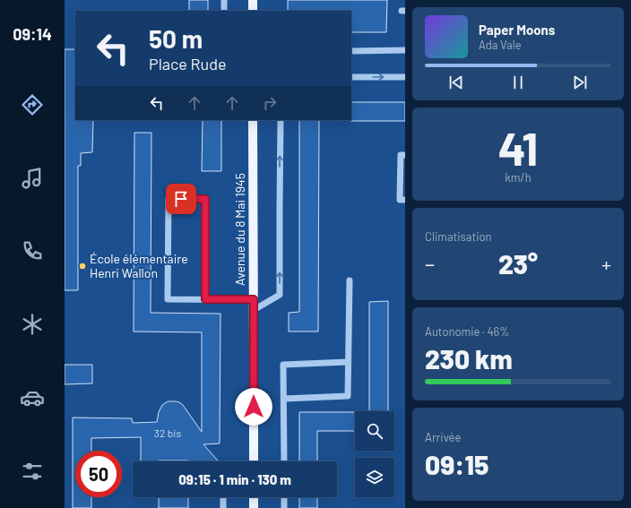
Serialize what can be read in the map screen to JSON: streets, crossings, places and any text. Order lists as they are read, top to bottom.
{
  "streets": {
    "main road": ["Avenue du 8 Mai 1945"]
  },
  "places": ["École élémentaire Henri Wallon"],
  "house_numbers": ["32 bis"],
  "page": {
    "tabs": "09:14",
    "turn": ["50 m", "Place Rude"],
    "song": ["Paper Moons", "Ada Vale"],
    "tile": [
      ["41", "km/h"],
      "Climatisation",
      ["Autonomie · 46%", "230 km"],
      ["Arrivée", "09:15"]
    ],
    "heat": ["−", "23°", "+"],
    "limit": "50",
    "trip": "09:15 · 1 min · 130 m"
  }
}
